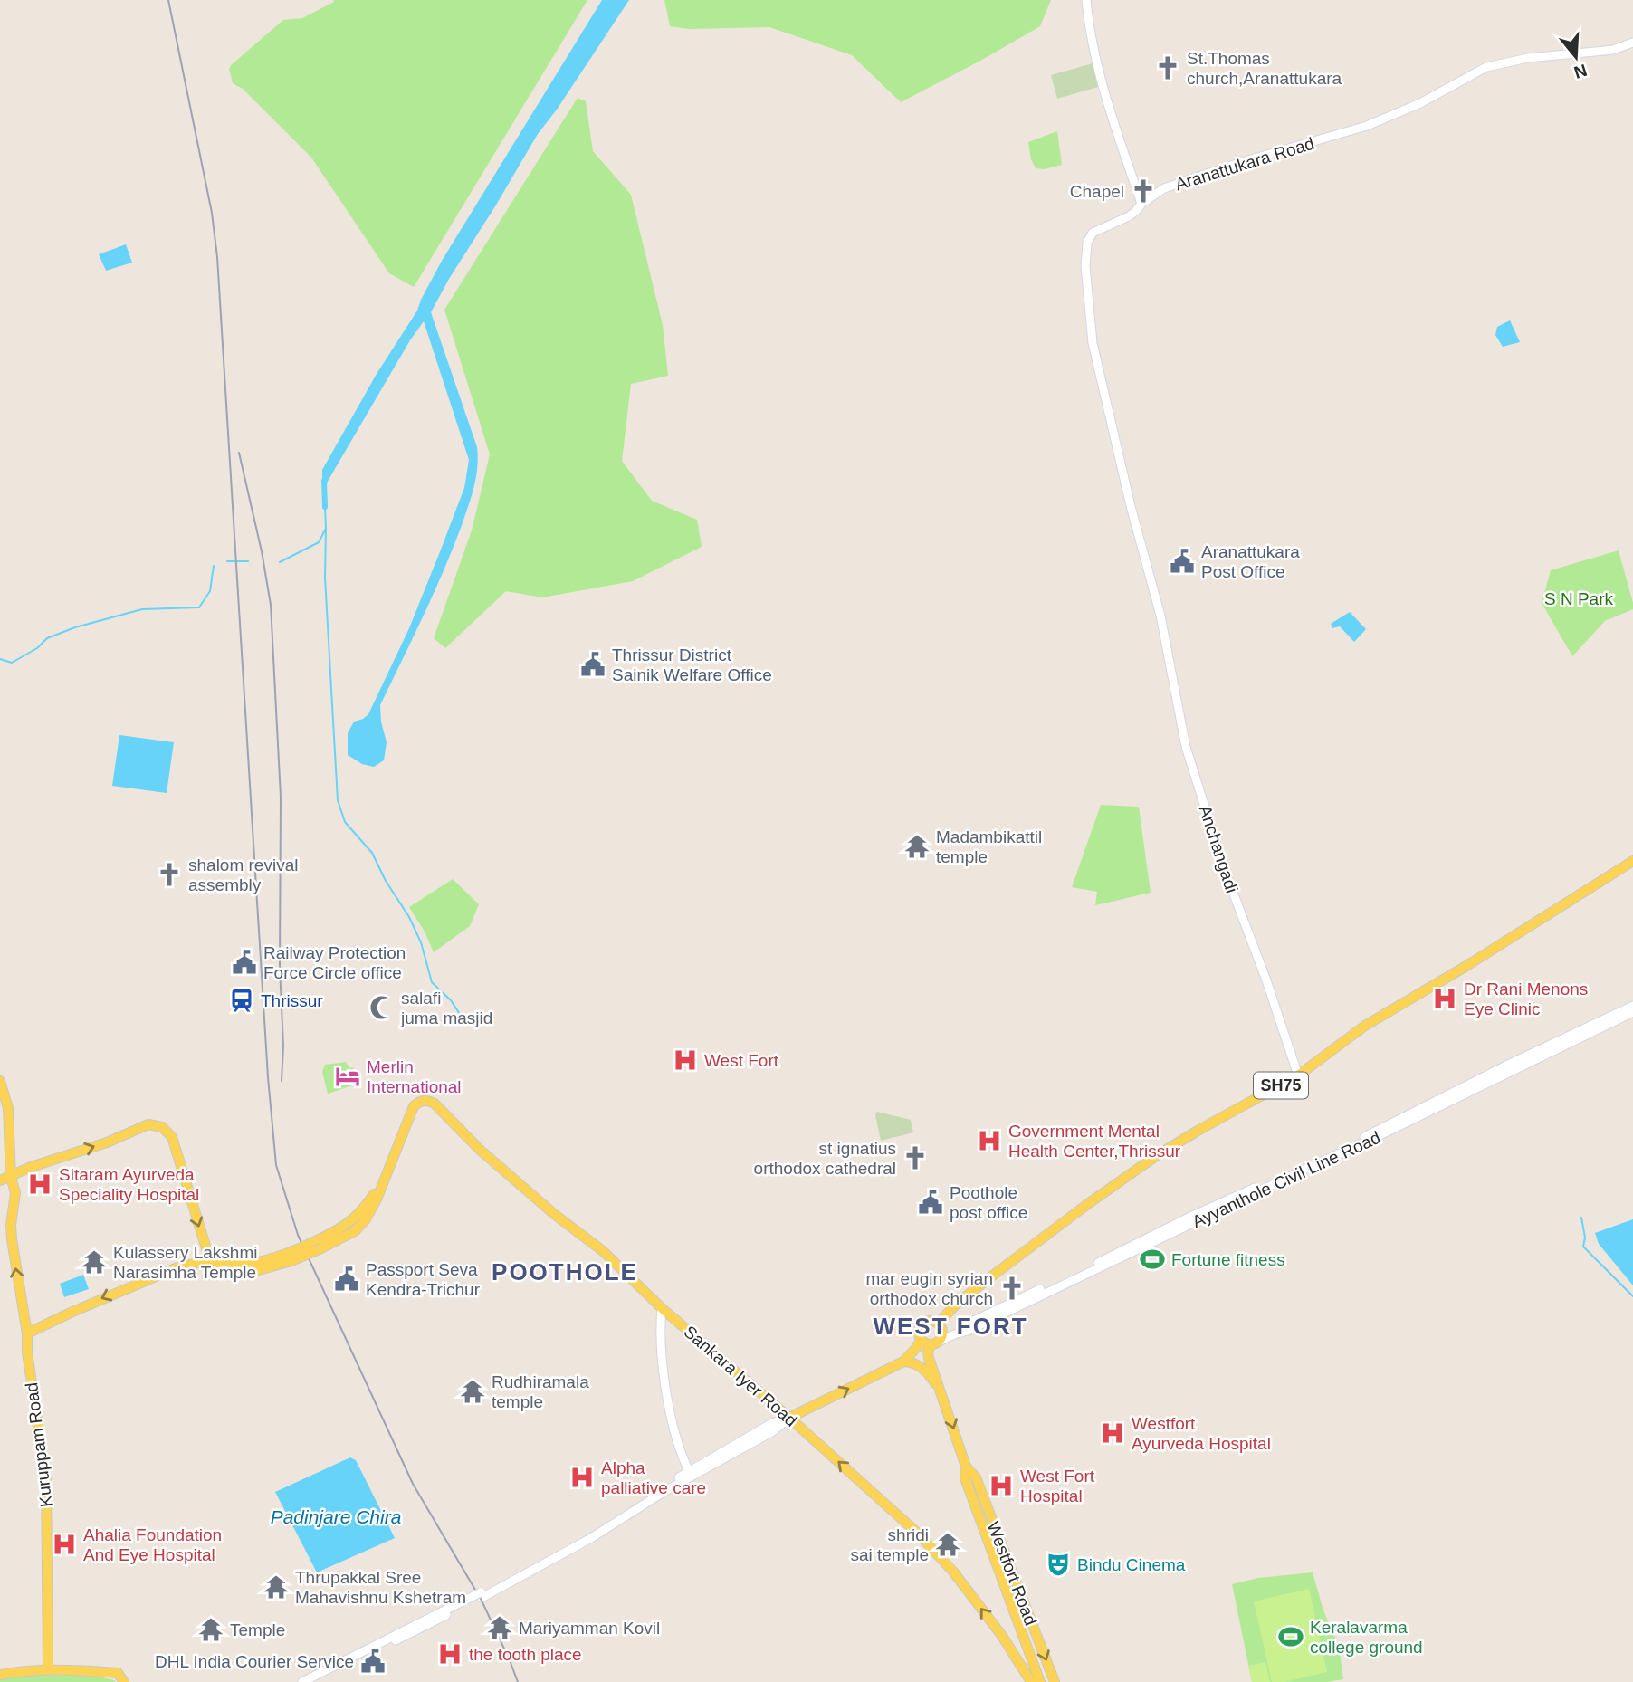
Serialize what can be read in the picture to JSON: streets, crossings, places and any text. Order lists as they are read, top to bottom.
{
  "streets": {
    "main road": [
      "Aranattukara Road",
      "Anchangadi",
      "SH75",
      "Ayyanthole Civil Line Road",
      "Sankara Iyer Road",
      "Kuruppam Road",
      "Westfort Road"
    ]
  },
  "crossings": [
    ["Aranattukara Road", "Anchangadi"],
    ["Anchangadi", "SH75"],
    ["SH75", "Ayyanthole Civil Line Road"],
    ["SH75", "Westfort Road"],
    ["Ayyanthole Civil Line Road", "Westfort Road"]
  ],
  "one_way": ["Sankara Iyer Road"],
  "districts": ["POOTHOLE", "WEST FORT"],
  "water": ["Padinjare Chira"],
  "parks": ["S N Park"],
  "places": {
    "church": [
      "St.Thomas church,Aranattukara",
      "Chapel",
      "shalom revival assembly",
      "st ignatius orthodox cathedral",
      "mar eugin syrian orthodox church"
    ],
    "public building": [
      "Aranattukara Post Office",
      "Thrissur District Sainik Welfare Office",
      "Railway Protection Force Circle office",
      "Poothole post office",
      "Passport Seva Kendra-Trichur",
      "DHL India Courier Service"
    ],
    "temple": [
      "Madambikattil temple",
      "Kulassery Lakshmi Narasimha Temple",
      "Rudhiramala temple",
      "shridi sai temple",
      "Thrupakkal Sree Mahavishnu Kshetram",
      "Mariyamman Kovil",
      "Temple"
    ],
    "hospital": [
      "Dr Rani Menons Eye Clinic",
      "West Fort",
      "Government Mental Health Center,Thrissur",
      "Sitaram Ayurveda Speciality Hospital",
      "Westfort Ayurveda Hospital",
      "Alpha palliative care",
      "West Fort Hospital",
      "Ahalia Foundation And Eye Hospital",
      "the tooth place"
    ],
    "station": ["Thrissur"],
    "mosque": ["salafi juma masjid"],
    "hotel": ["Merlin International"],
    "sports": ["Fortune fitness", "Keralavarma college ground"],
    "theatre": ["Bindu Cinema"]
  },
  "north": "bottom"
}
